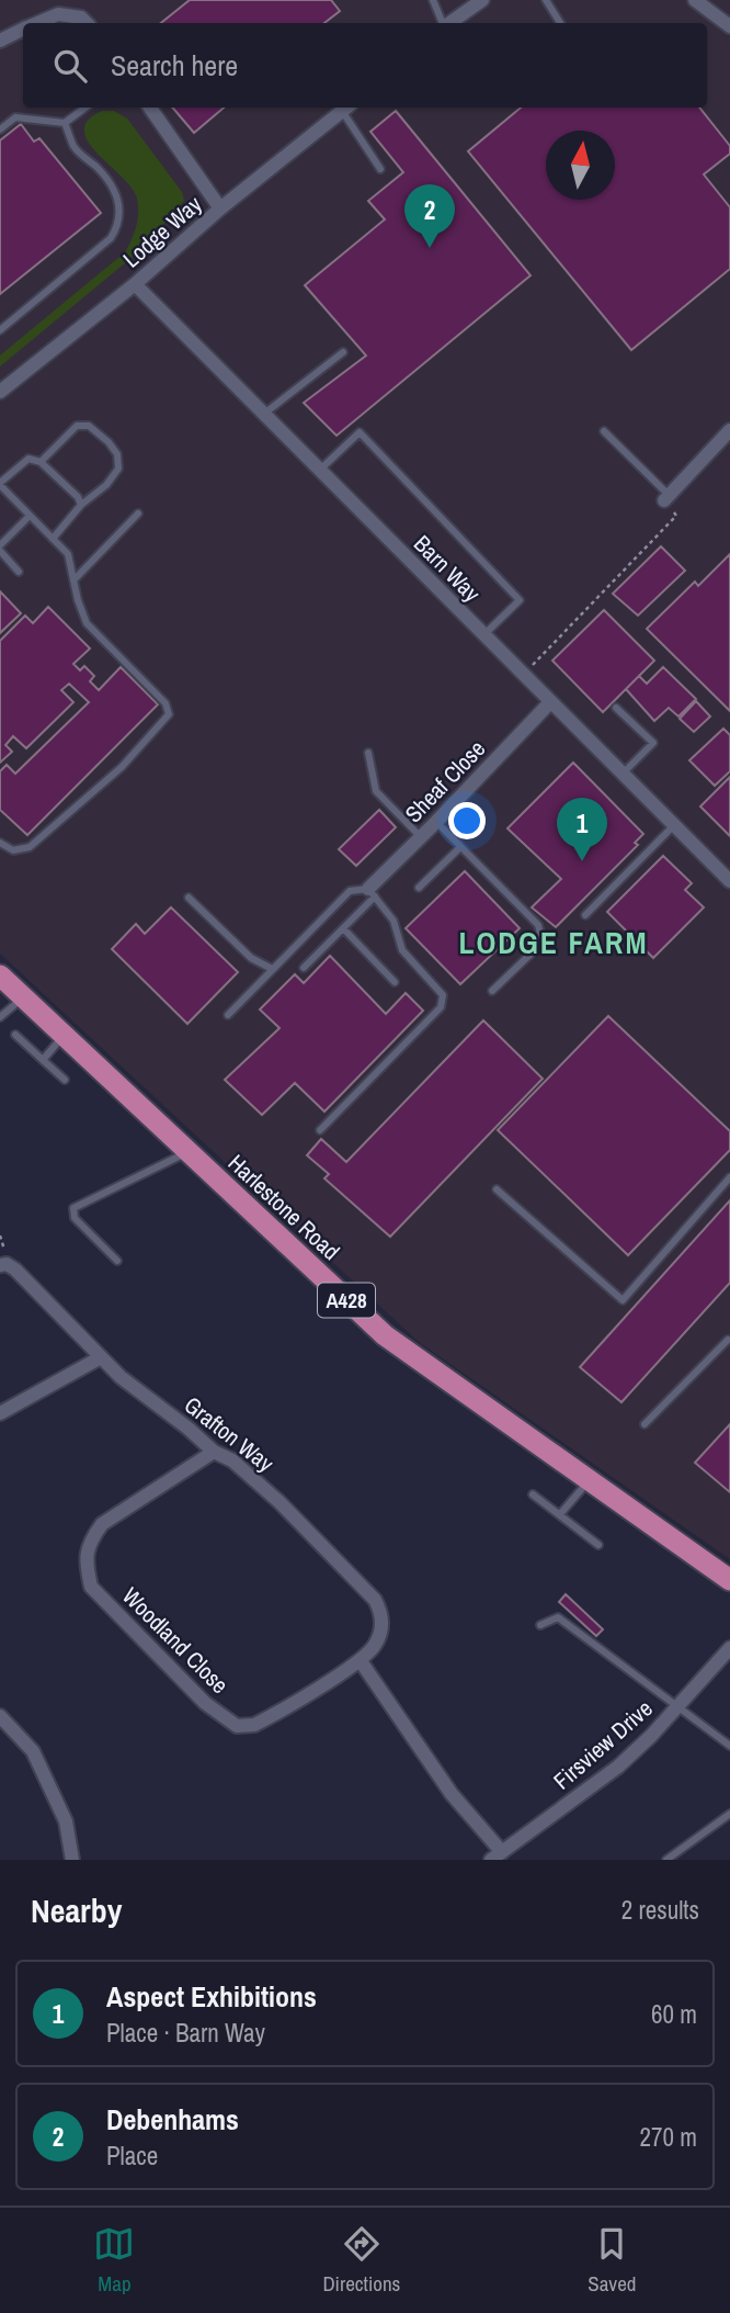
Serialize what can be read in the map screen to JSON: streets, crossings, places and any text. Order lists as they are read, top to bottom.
{
  "streets": {
    "main road": ["Harlestone Road", "A428"],
    "street": [
      "Lodge Way",
      "Barn Way",
      "Sheaf Close",
      "Grafton Way",
      "Woodland Close",
      "Firsview Drive"
    ]
  },
  "crossings": [
    ["Lodge Way", "Barn Way"],
    ["Barn Way", "Sheaf Close"],
    ["Grafton Way", "Woodland Close"]
  ],
  "districts": ["LODGE FARM"],
  "north": "top",
  "page": {
    "search": "Search here",
    "pins": ["2", "1"],
    "heading": ["Nearby", "2 results"],
    "list": [
      {
        "mark": "1",
        "name": "Aspect Exhibitions",
        "note": "Place · Barn Way",
        "value": "60 m"
      },
      {
        "mark": "2",
        "name": "Debenhams",
        "note": "Place",
        "value": "270 m"
      }
    ],
    "nav": ["Map", "Directions", "Saved"]
  }
}
